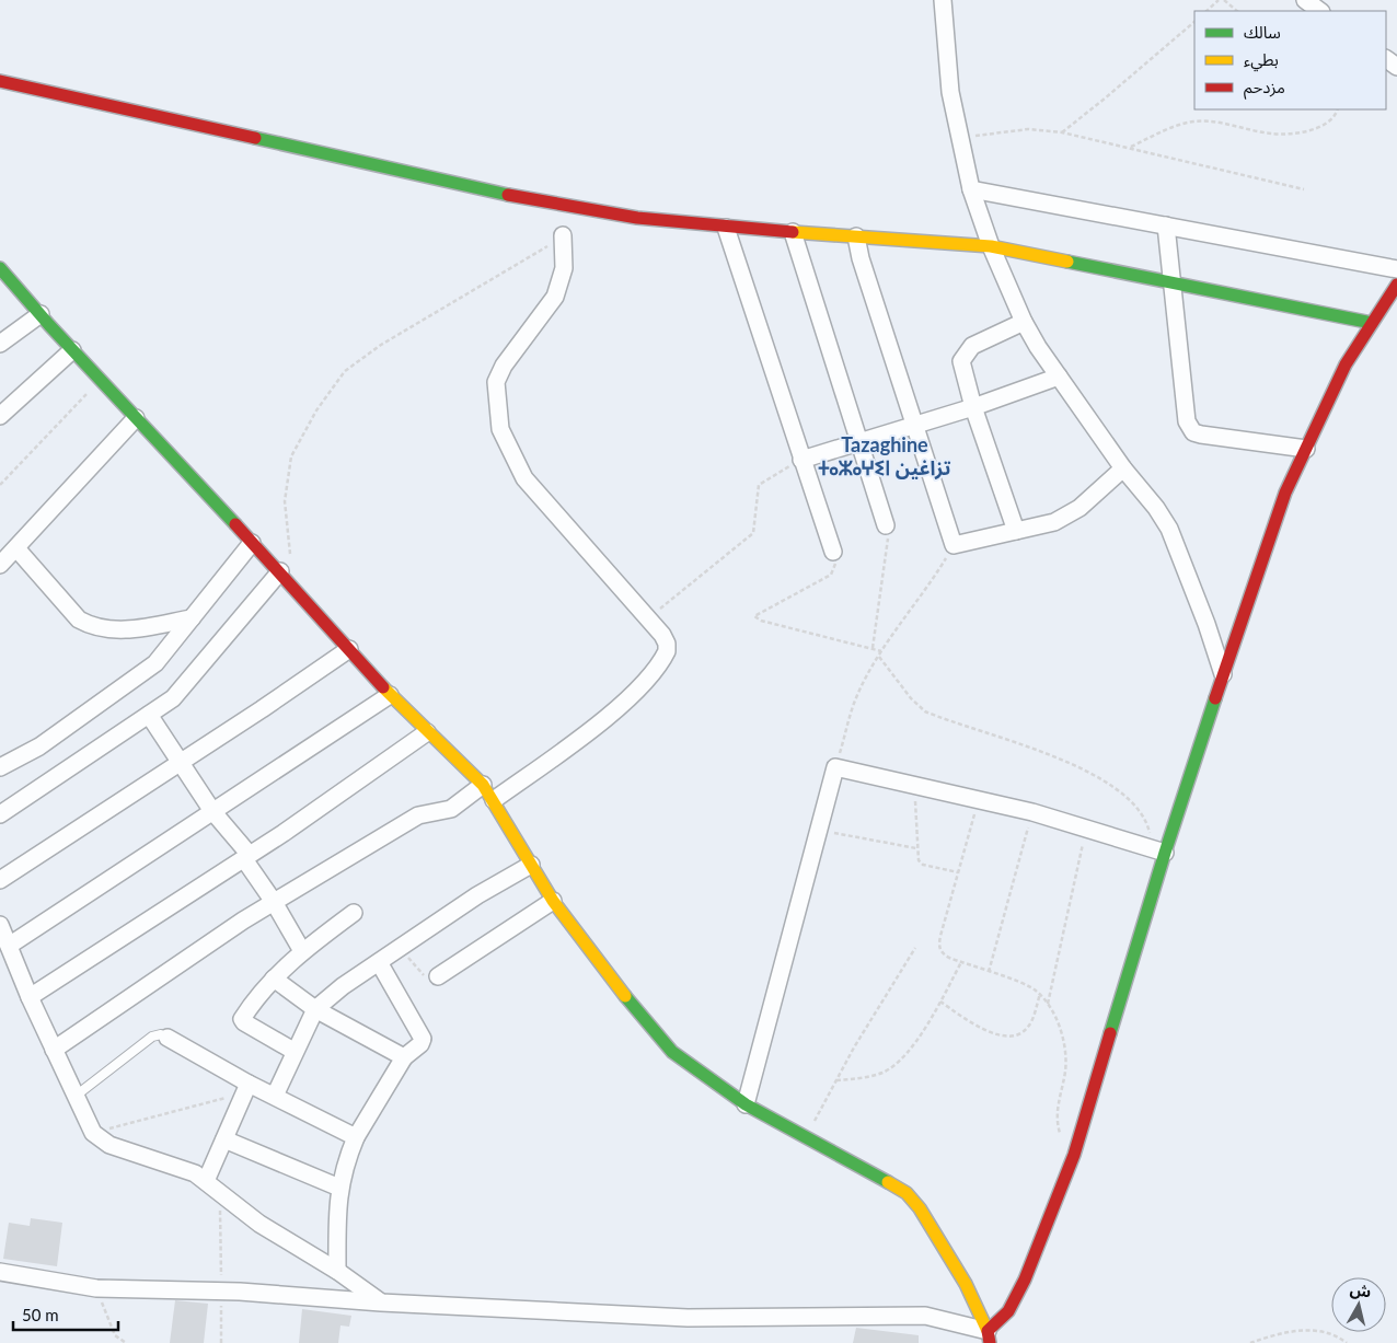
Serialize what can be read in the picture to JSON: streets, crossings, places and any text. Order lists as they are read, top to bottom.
{
  "districts": ["Tazaghine ⵜⴰⵣⴰⵖⵉⵏ تزاغين"],
  "legend": ["سالك", "بطيء", "مزدحم"],
  "scale_bar": "50 m",
  "north": "top"
}
